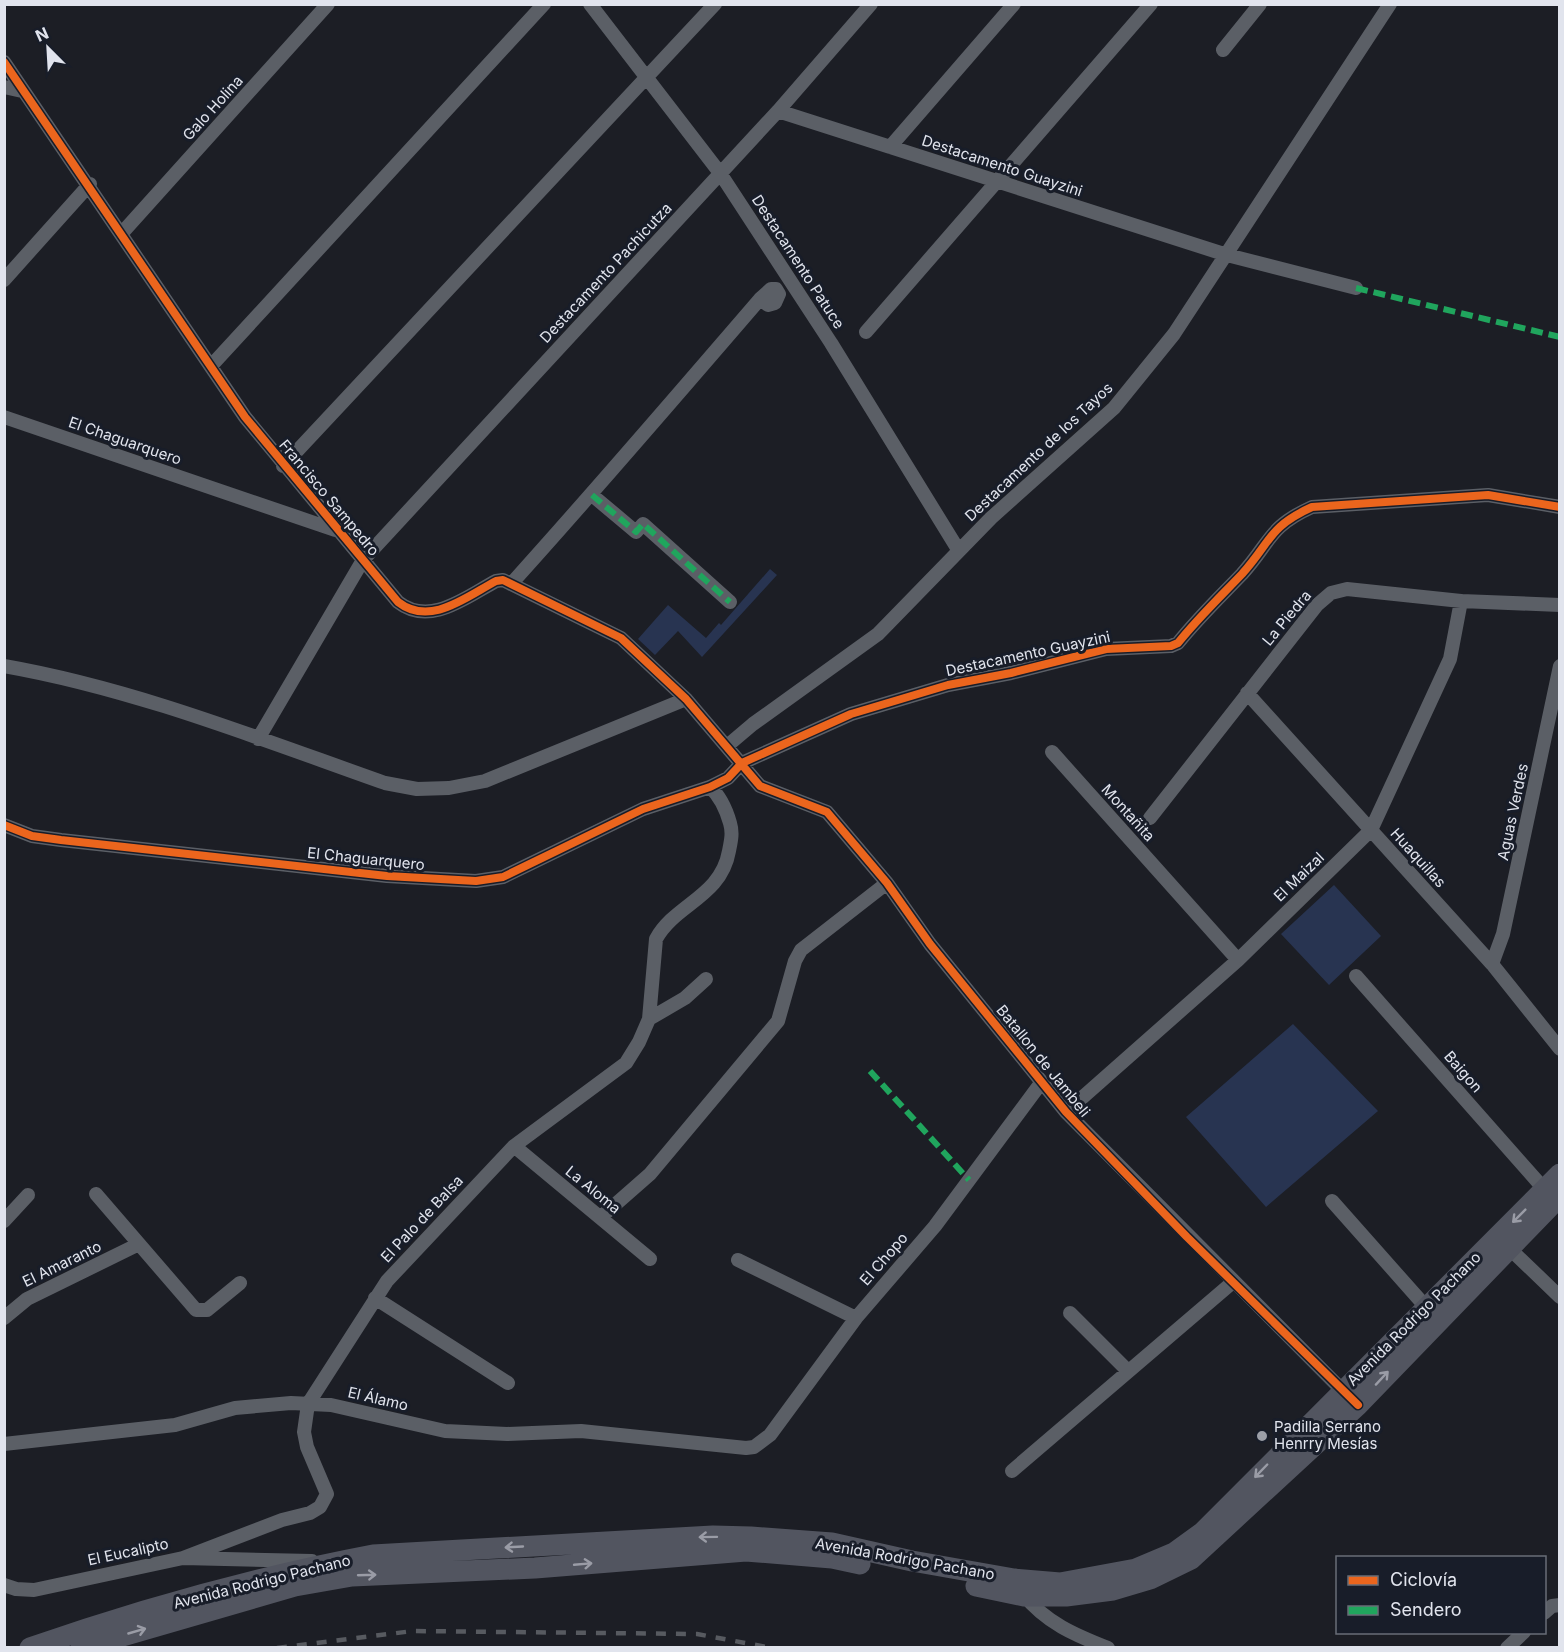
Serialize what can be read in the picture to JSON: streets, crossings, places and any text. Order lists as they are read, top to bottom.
{
  "streets": {
    "main road": ["Avenida Rodrigo Pachano"],
    "street": [
      "Galo Holina",
      "Destacamento Guayzini",
      "Destacamento Patuce",
      "Destacamento Pachicutza",
      "El Chaguarquero",
      "Destacamento de los Tayos",
      "Francisco Sampedro",
      "La Piedra",
      "Aguas Verdes",
      "Montañita",
      "Huaquillas",
      "El Maizal",
      "Batallon de Jambeli",
      "Baigon",
      "La Aloma",
      "El Palo de Balsa",
      "El Chopo",
      "El Amaranto",
      "El Álamo",
      "El Eucalipto"
    ]
  },
  "crossings": [
    ["Galo Holina", "Francisco Sampedro"],
    ["Destacamento Guayzini", "Destacamento Pachicutza"],
    ["Destacamento Guayzini", "El Chaguarquero"],
    ["Destacamento Guayzini", "Destacamento de los Tayos"],
    ["Destacamento Guayzini", "Batallon de Jambeli"],
    ["Destacamento Guayzini", "El Palo de Balsa"],
    ["Destacamento Patuce", "Destacamento Pachicutza"],
    ["Destacamento Patuce", "Destacamento de los Tayos"],
    ["Destacamento Pachicutza", "Francisco Sampedro"],
    ["El Chaguarquero", "Francisco Sampedro"],
    ["El Chaguarquero", "El Palo de Balsa"],
    ["La Piedra", "Huaquillas"],
    ["La Piedra", "El Maizal"],
    ["Aguas Verdes", "Huaquillas"],
    ["Montañita", "El Maizal"],
    ["Huaquillas", "El Maizal"],
    ["El Maizal", "Batallon de Jambeli"],
    ["Batallon de Jambeli", "El Chopo"],
    ["Batallon de Jambeli", "Avenida Rodrigo Pachano"],
    ["Baigon", "Avenida Rodrigo Pachano"],
    ["La Aloma", "El Palo de Balsa"],
    ["El Palo de Balsa", "El Álamo"],
    ["El Palo de Balsa", "El Eucalipto"],
    ["El Chopo", "El Álamo"],
    ["Avenida Rodrigo Pachano", "El Eucalipto"]
  ],
  "places": ["Padilla Serrano Henrry Mesías"],
  "legend": ["Ciclovía", "Sendero"],
  "north": "top left"
}
